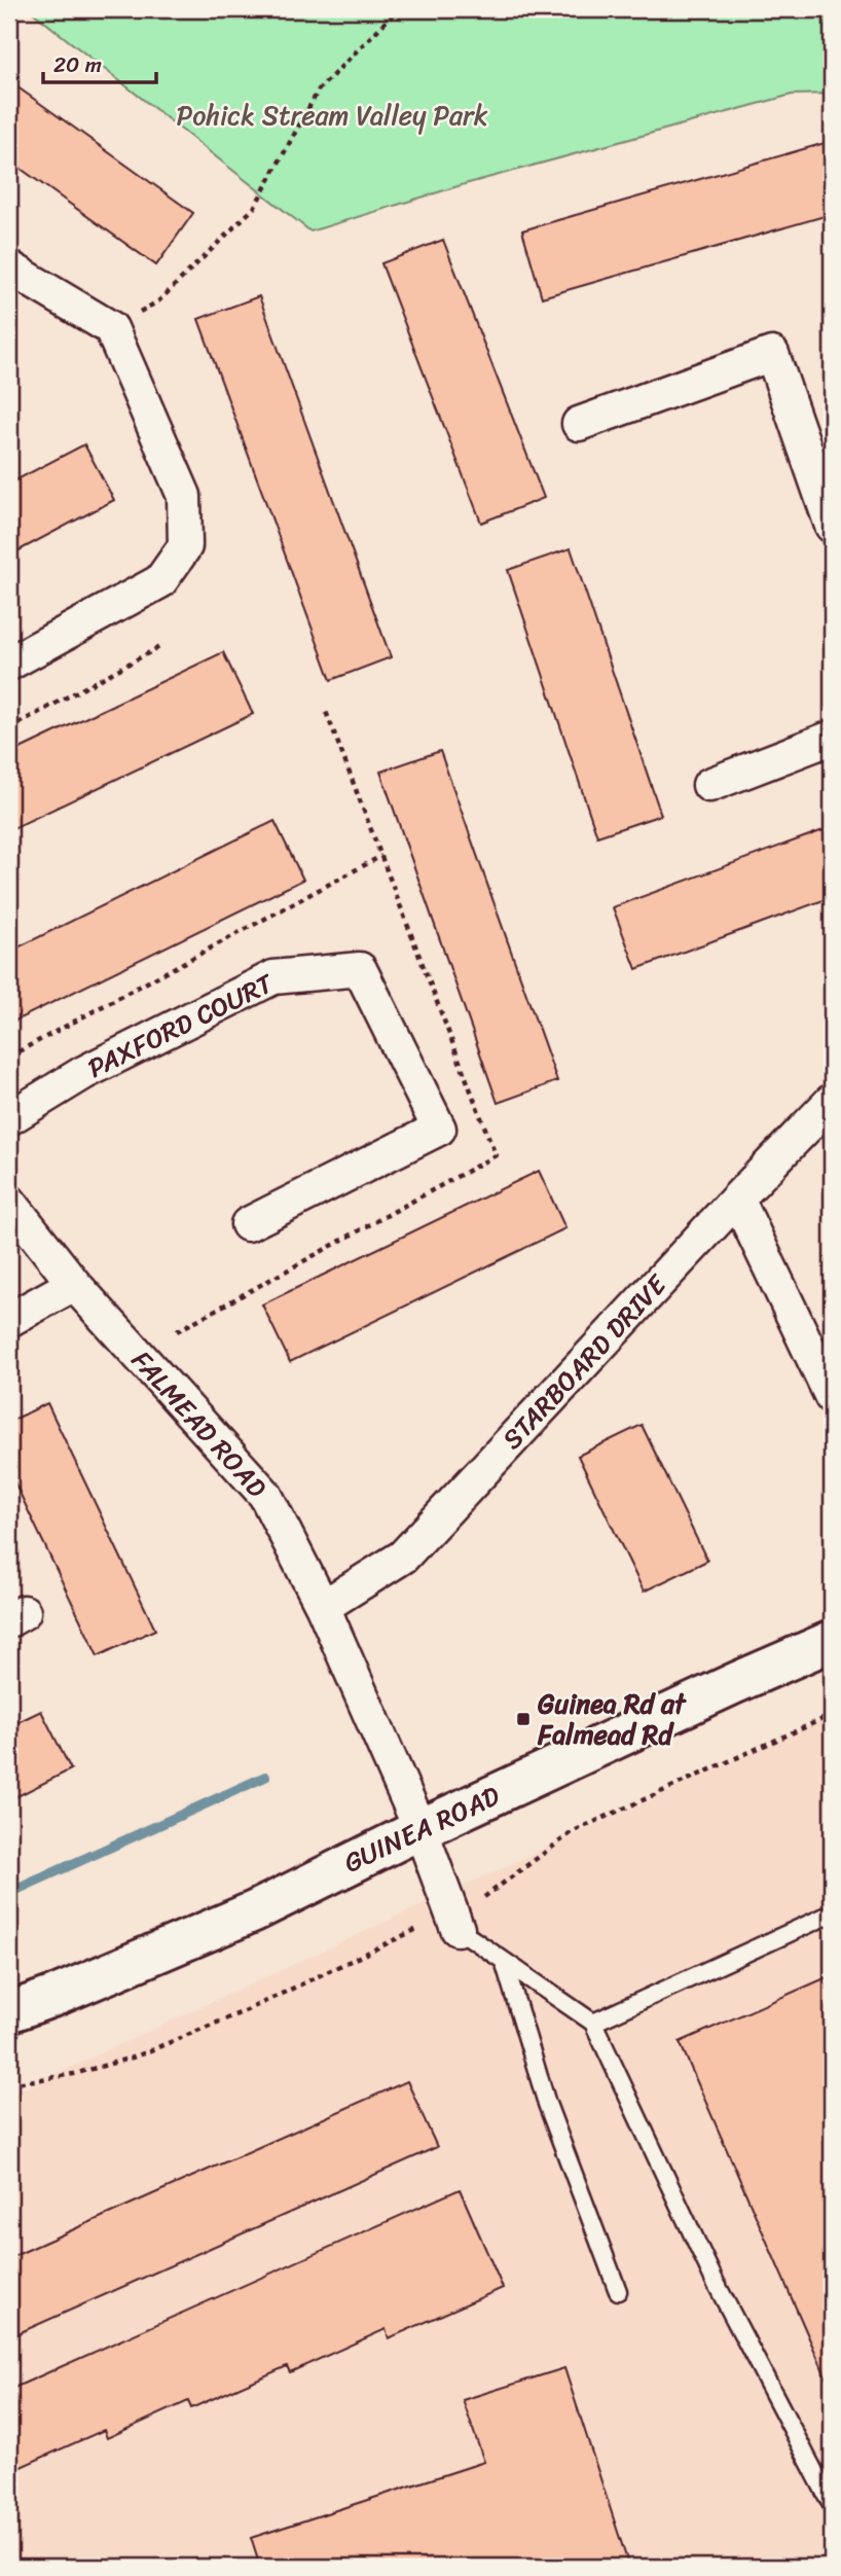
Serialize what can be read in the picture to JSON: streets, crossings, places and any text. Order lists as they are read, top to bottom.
{
  "streets": {
    "main road": ["GUINEA ROAD"],
    "street": ["PAXFORD COURT", "STARBOARD DRIVE", "FALMEAD ROAD"]
  },
  "crossings": [
    ["STARBOARD DRIVE", "FALMEAD ROAD"],
    ["FALMEAD ROAD", "GUINEA ROAD"]
  ],
  "parks": ["Pohick Stream Valley Park"],
  "places": {
    "transit": ["Guinea Rd at Falmead Rd"]
  },
  "scale_bar": "20 m"
}
